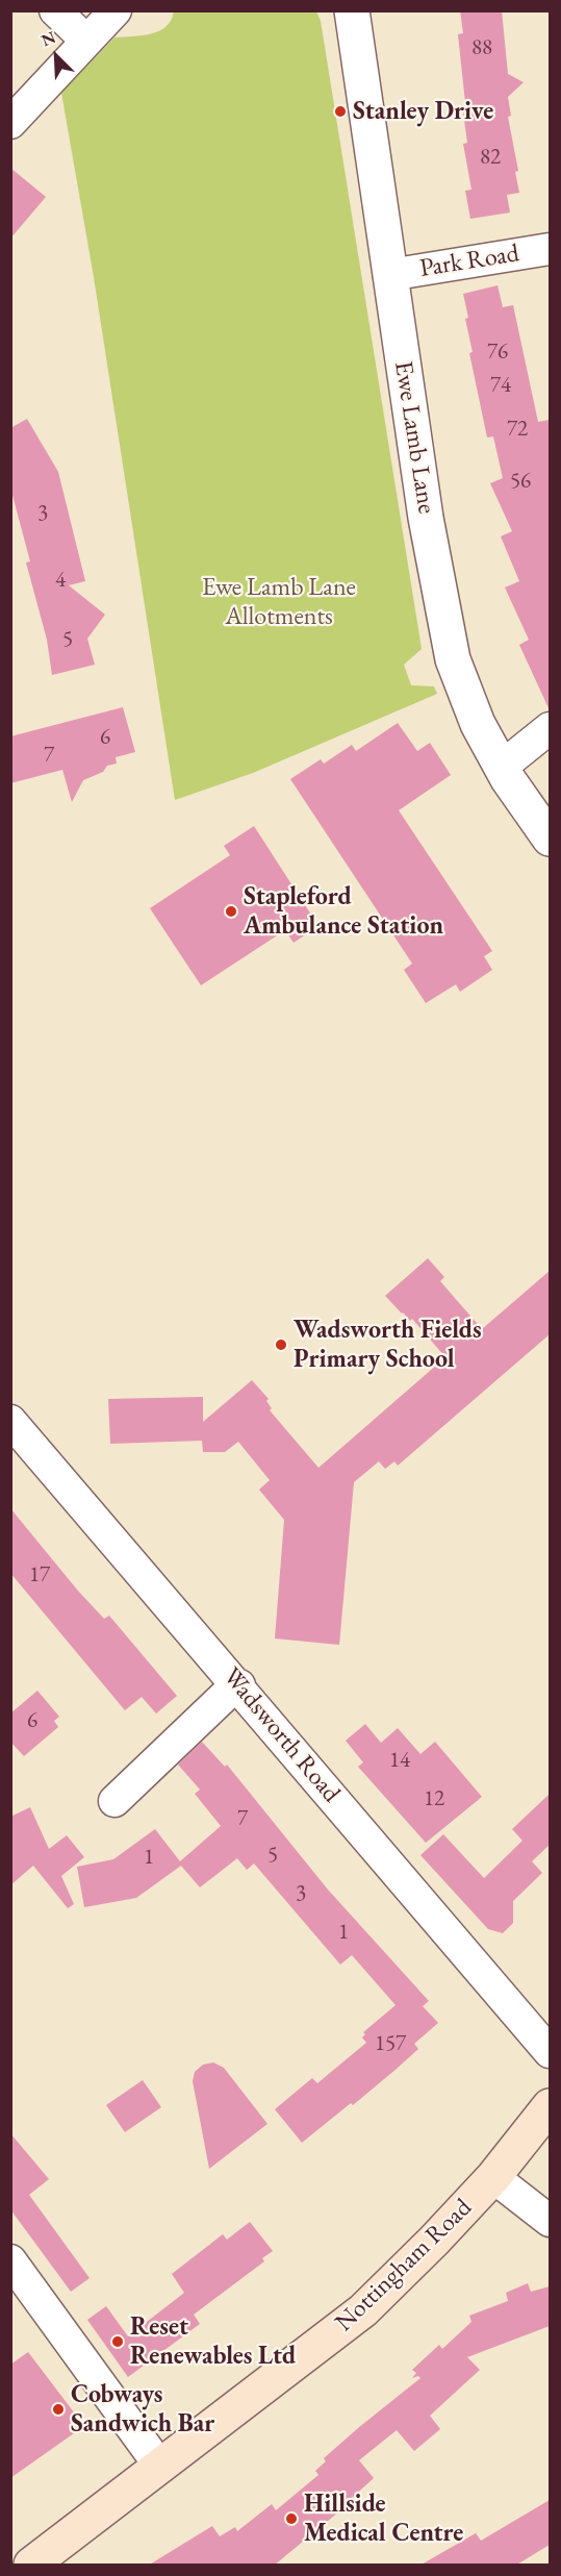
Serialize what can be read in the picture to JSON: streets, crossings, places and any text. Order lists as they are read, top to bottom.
{
  "streets": {
    "main road": ["Nottingham Road"],
    "street": ["Park Road", "Ewe Lamb Lane", "Wadsworth Road"]
  },
  "crossings": [
    ["Park Road", "Ewe Lamb Lane"]
  ],
  "parks": ["Ewe Lamb Lane Allotments"],
  "places": [
    "Stanley Drive",
    "Stapleford Ambulance Station",
    "Wadsworth Fields Primary School",
    "Reset Renewables Ltd",
    "Cobways Sandwich Bar",
    "Hillside Medical Centre"
  ],
  "house_numbers": [
    "88",
    "82",
    "76",
    "74",
    "72",
    "56",
    "3",
    "4",
    "5",
    "6",
    "7",
    "17",
    "6",
    "14",
    "12",
    "7",
    "5",
    "1",
    "3",
    "1",
    "157"
  ],
  "north": "top left"
}
